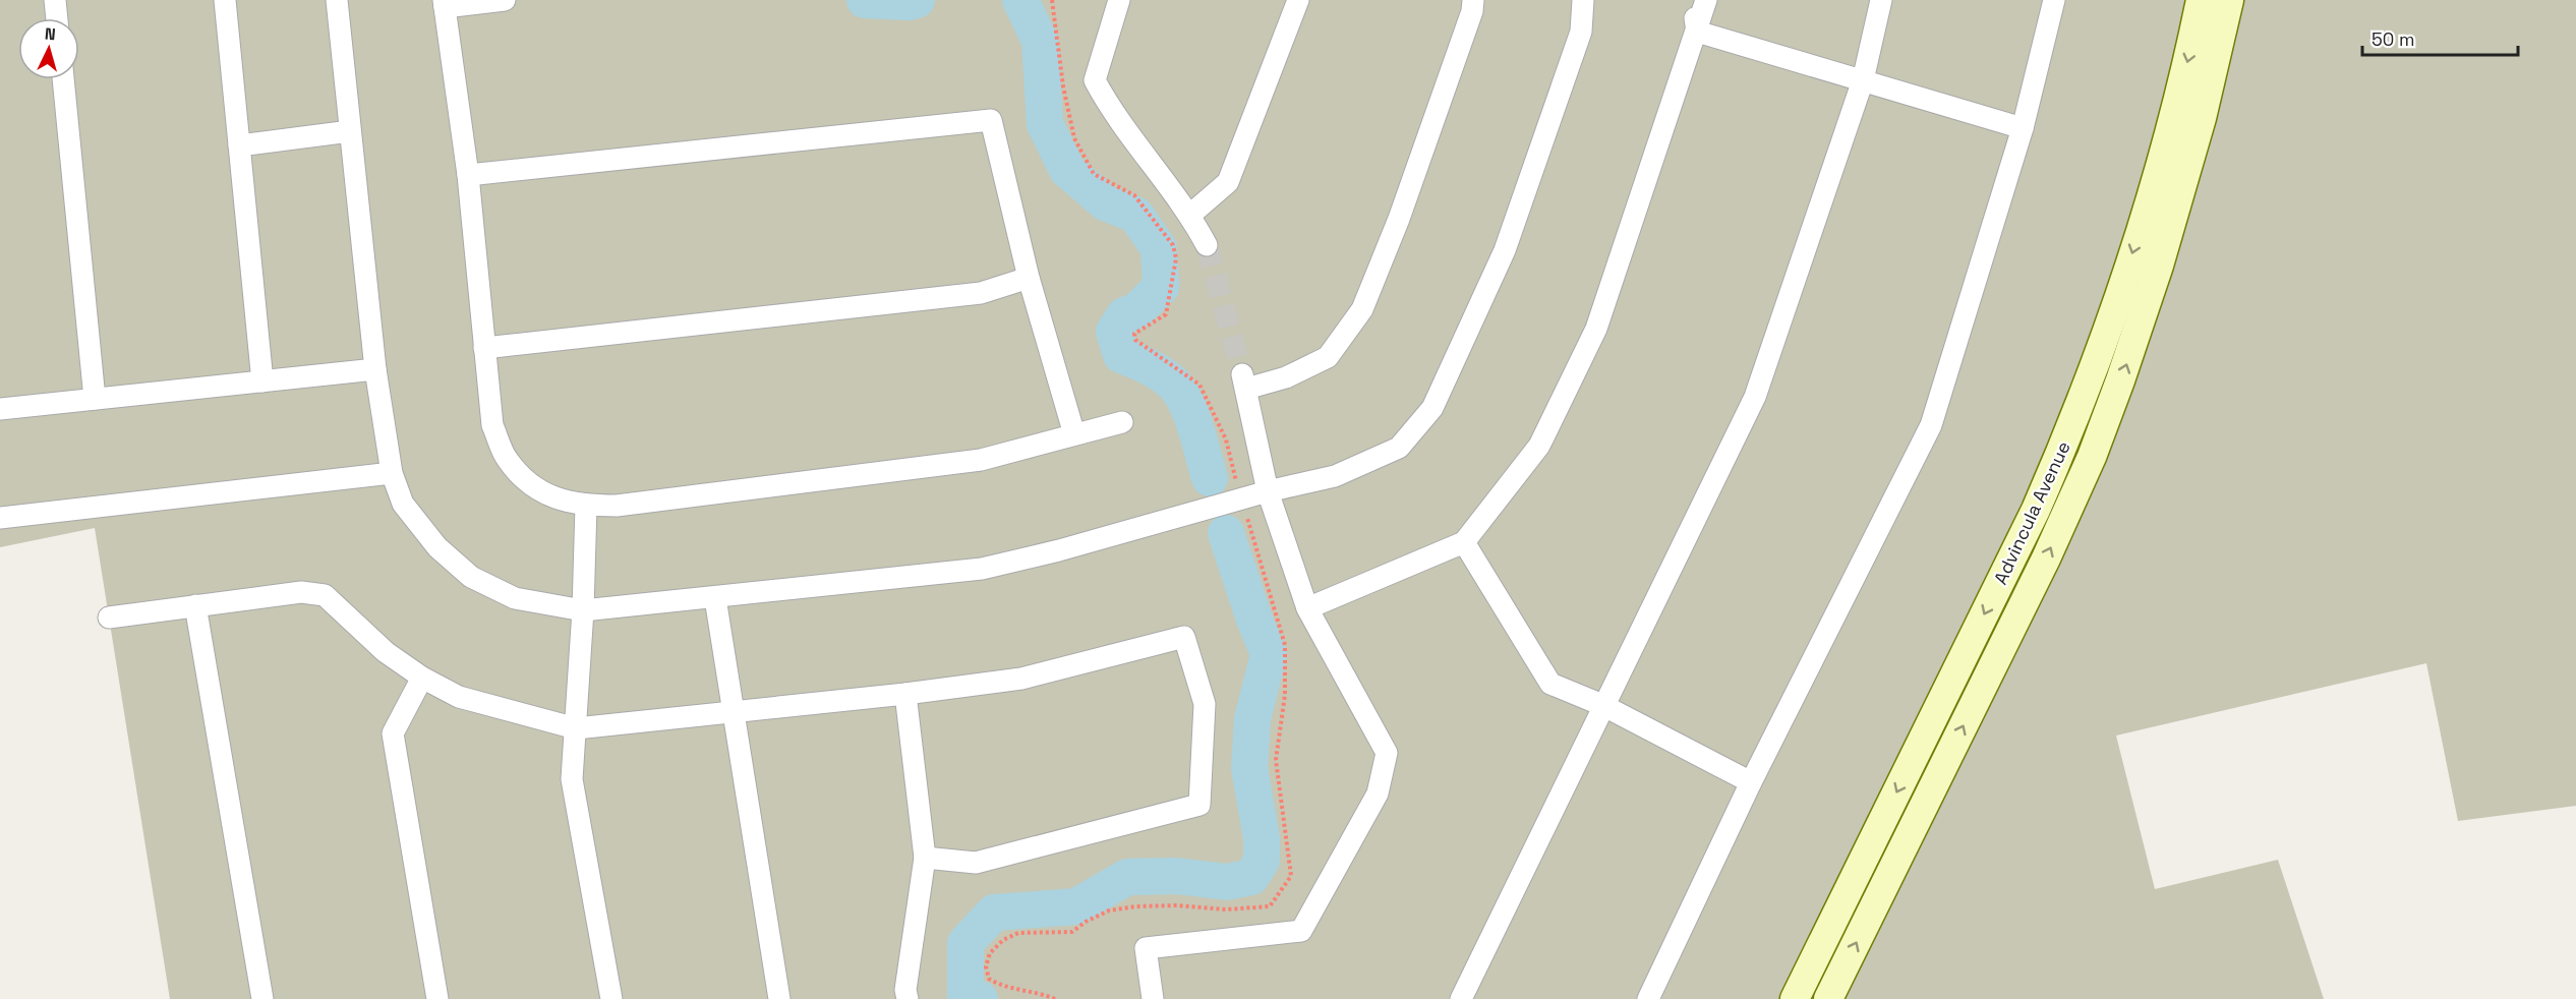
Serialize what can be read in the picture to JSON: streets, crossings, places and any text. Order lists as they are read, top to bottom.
{
  "streets": {
    "main road": ["Advincula Avenue"]
  },
  "scale_bar": "50 m",
  "north": "top"
}
